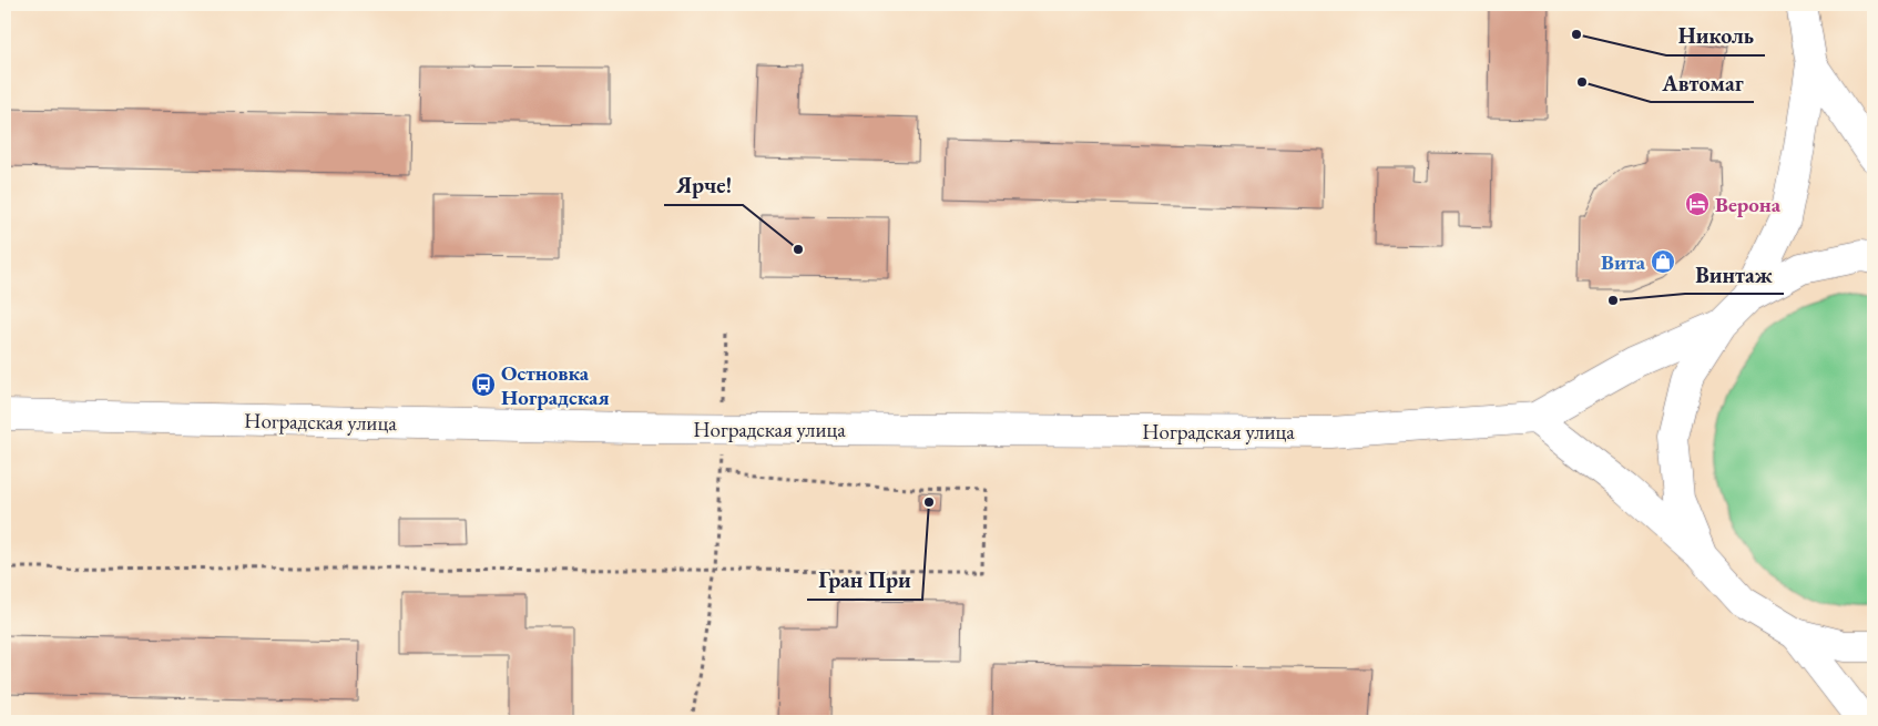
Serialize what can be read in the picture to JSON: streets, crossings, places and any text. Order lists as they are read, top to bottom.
{
  "streets": {
    "main road": ["Ноградская улица"]
  },
  "places": {
    "other": [
      "Николь",
      "Автомаг",
      "Ярче!",
      "Винтаж",
      "Гран При"
    ],
    "hotel": ["Верона"],
    "shop": ["Вита"],
    "bus stop": ["Остновка Ноградская"]
  }
}
